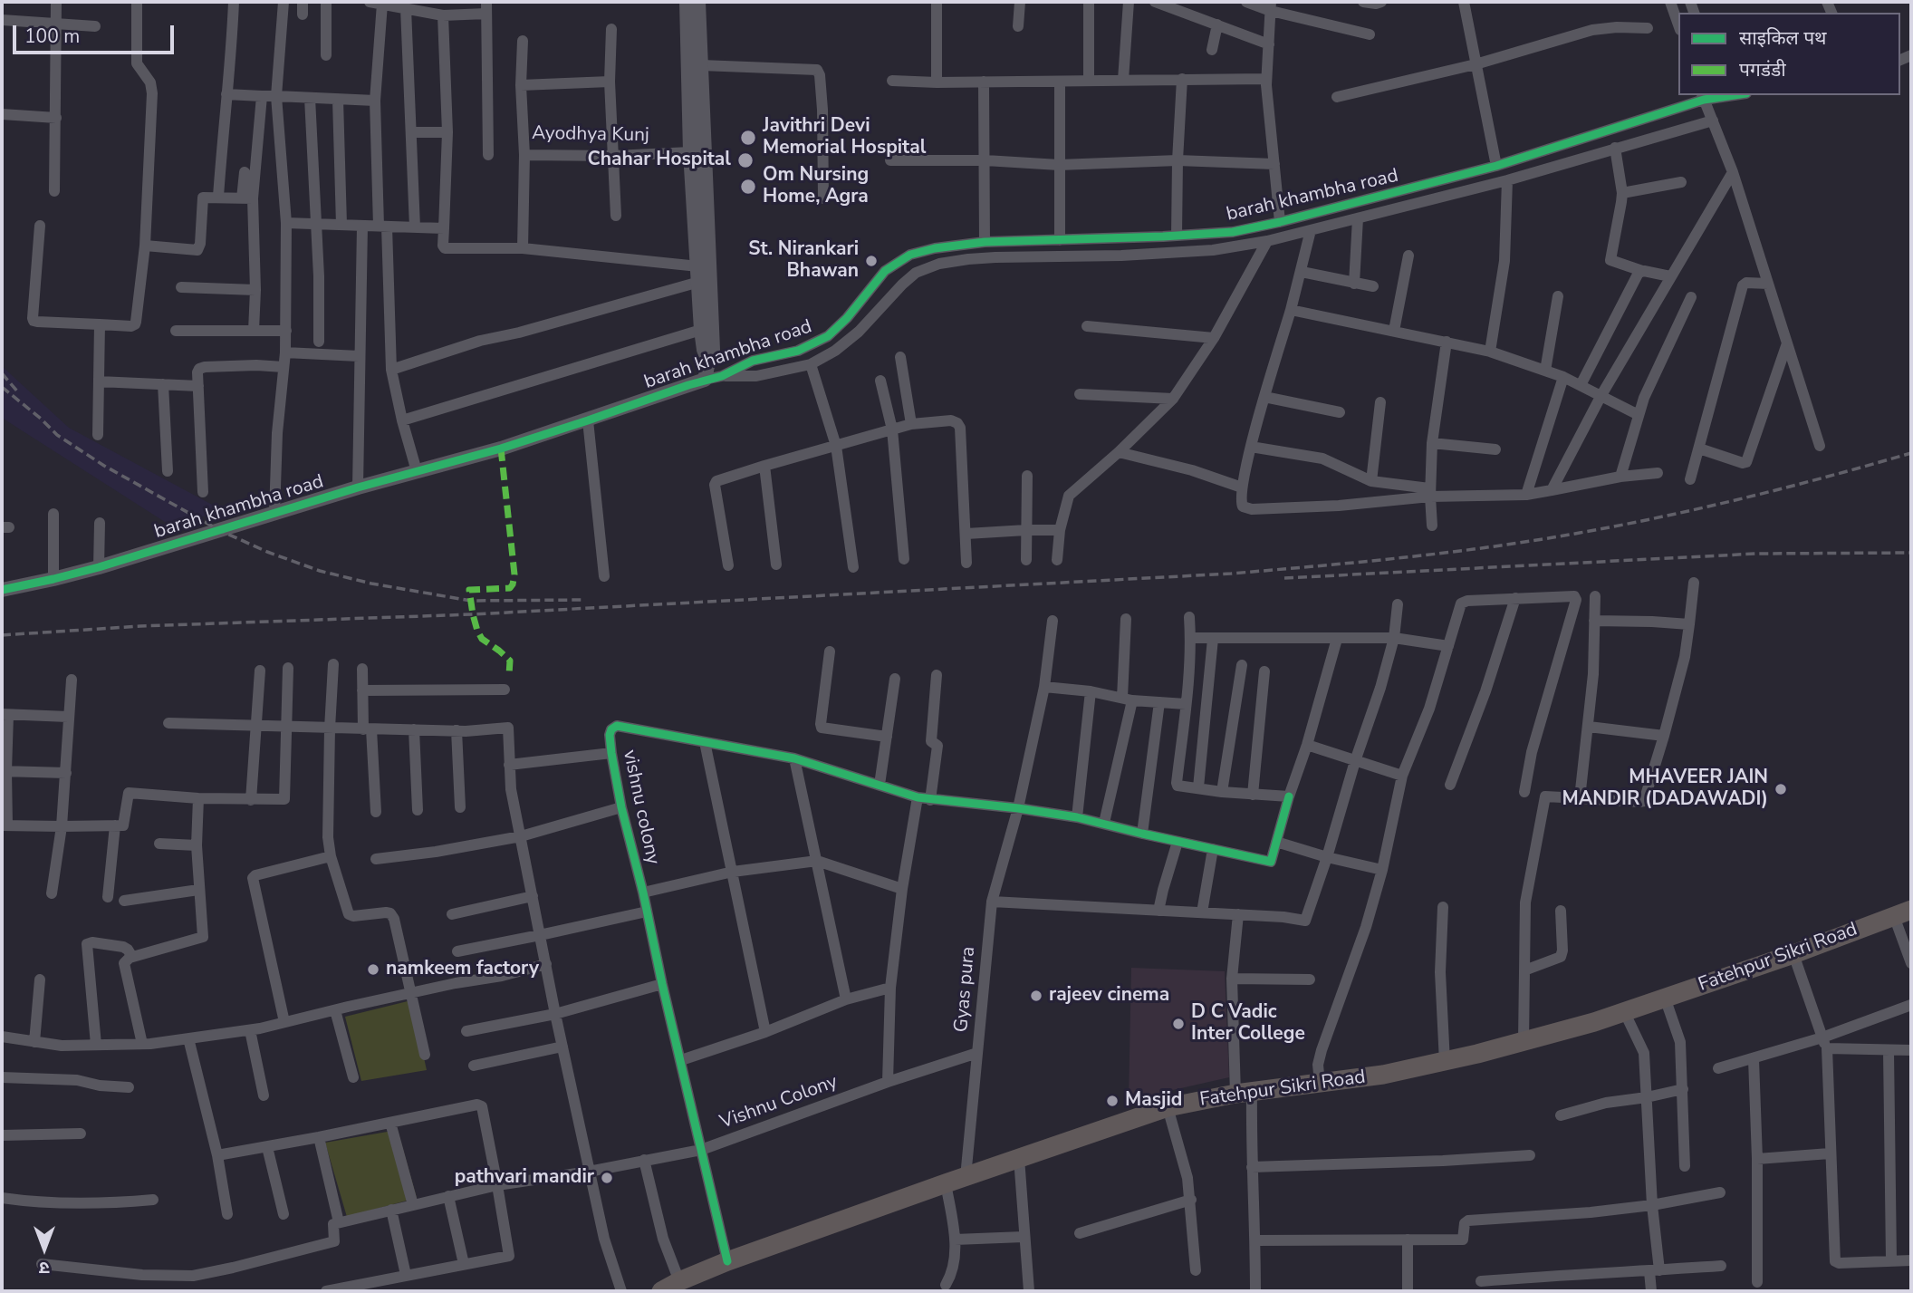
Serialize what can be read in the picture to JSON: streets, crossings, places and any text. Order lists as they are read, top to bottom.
{
  "streets": {
    "main road": ["Fatehpur Sikri Road"],
    "street": [
      "Ayodhya Kunj",
      "barah khambha road",
      "vishnu colony",
      "Gyas pura",
      "Vishnu Colony"
    ]
  },
  "crossings": [
    ["vishnu colony", "Fatehpur Sikri Road"],
    ["vishnu colony", "Gyas pura"],
    ["vishnu colony", "Vishnu Colony"],
    ["Fatehpur Sikri Road", "Gyas pura"],
    ["Gyas pura", "Vishnu Colony"]
  ],
  "places": [
    "Javithri Devi Memorial Hospital",
    "Chahar Hospital",
    "Om Nursing Home, Agra",
    "St. Nirankari Bhawan",
    "MHAVEER JAIN MANDIR (DADAWADI)",
    "namkeem factory",
    "rajeev cinema",
    "D C Vadic Inter College",
    "Masjid",
    "pathvari mandir"
  ],
  "legend": ["साइकिल पथ", "पगडंडी"],
  "scale_bar": "100 m",
  "north": "bottom"
}
